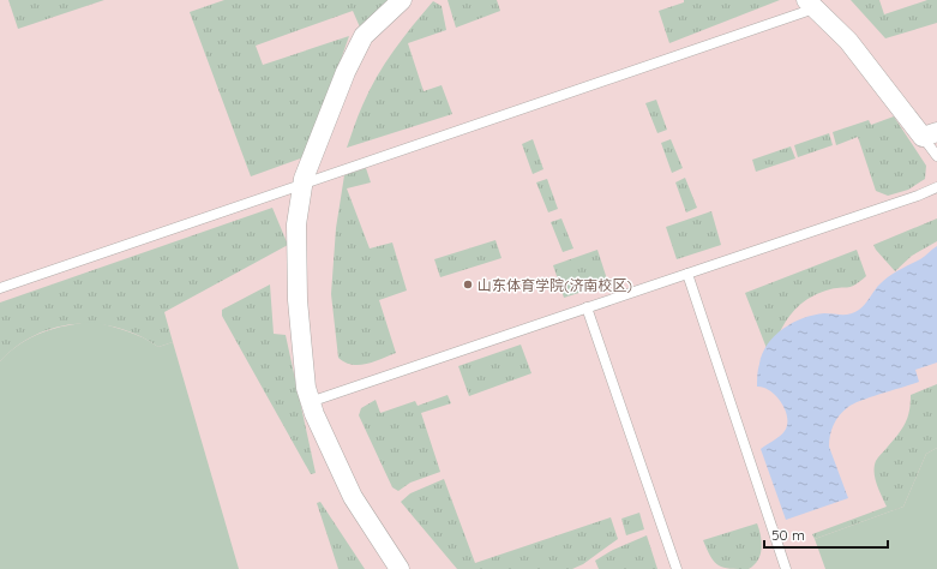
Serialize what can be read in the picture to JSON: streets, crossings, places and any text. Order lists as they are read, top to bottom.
{
  "places": ["山东体育学院(济南校区)"],
  "scale_bar": "50 m"
}
